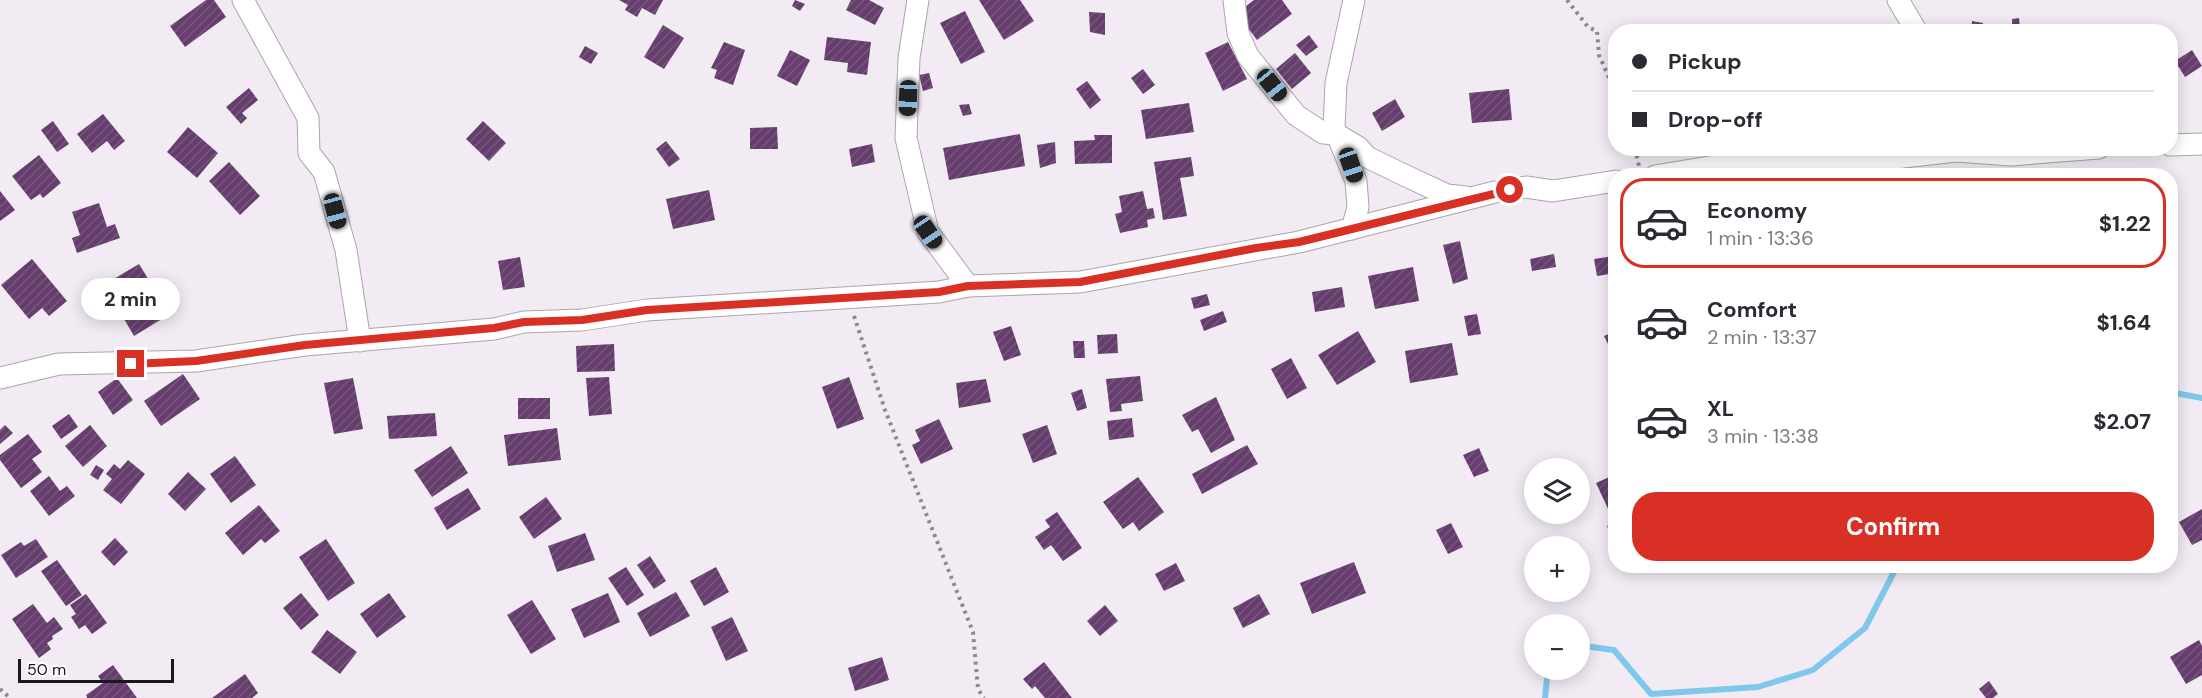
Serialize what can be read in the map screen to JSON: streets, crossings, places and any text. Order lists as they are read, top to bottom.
{
  "scale_bar": "50 m",
  "page": {
    "banner": ["Pickup", "Drop-off"],
    "list": [
      {
        "name": "Economy",
        "note": "1 min · 13:36",
        "value": "$1.22"
      },
      {
        "name": "Comfort",
        "note": "2 min · 13:37",
        "value": "$1.64"
      },
      {
        "name": "XL",
        "note": "3 min · 13:38",
        "value": "$2.07"
      }
    ],
    "bubble": "2 min",
    "map_buttons": ["+", "−"],
    "buttons": "Confirm",
    "scale": "50 m"
  }
}
